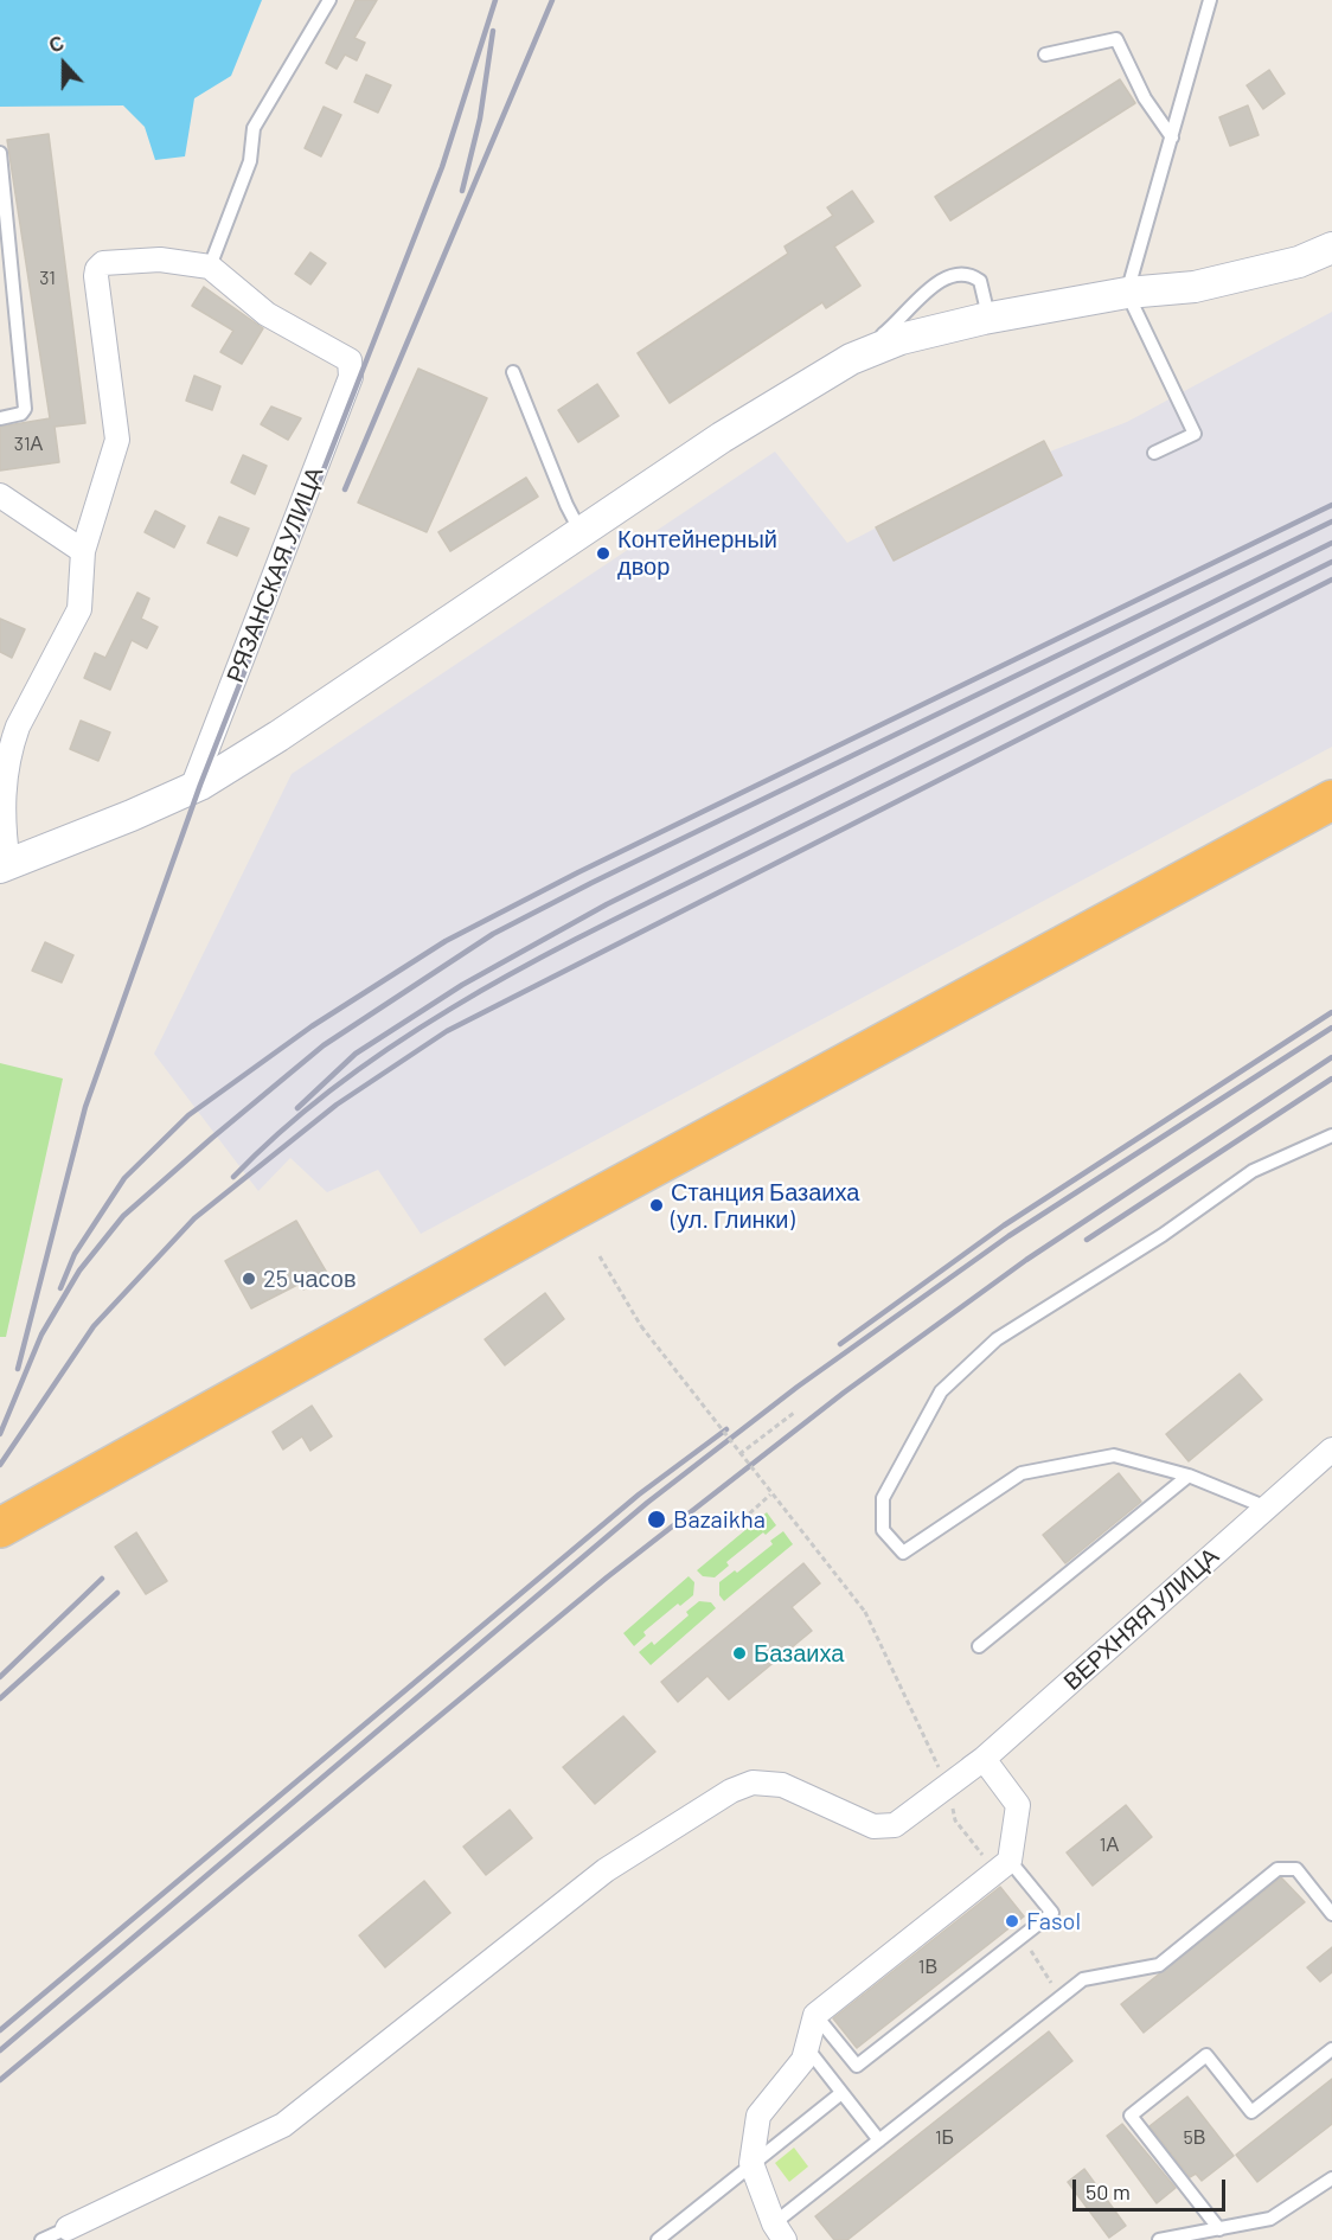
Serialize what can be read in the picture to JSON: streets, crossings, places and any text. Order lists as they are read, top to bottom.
{
  "streets": {
    "street": ["РЯЗАНСКАЯ УЛИЦА", "ВЕРХНЯЯ УЛИЦА"]
  },
  "places": [
    "Контейнерный двор",
    "Станция Базаиха (ул. Глинки)",
    "25 часов",
    "Bazaikha",
    "Базаиха",
    "Fasol"
  ],
  "house_numbers": [
    "31",
    "31А",
    "1А",
    "1В",
    "1Б",
    "5В"
  ],
  "scale_bar": "50 m",
  "north": "top"
}
